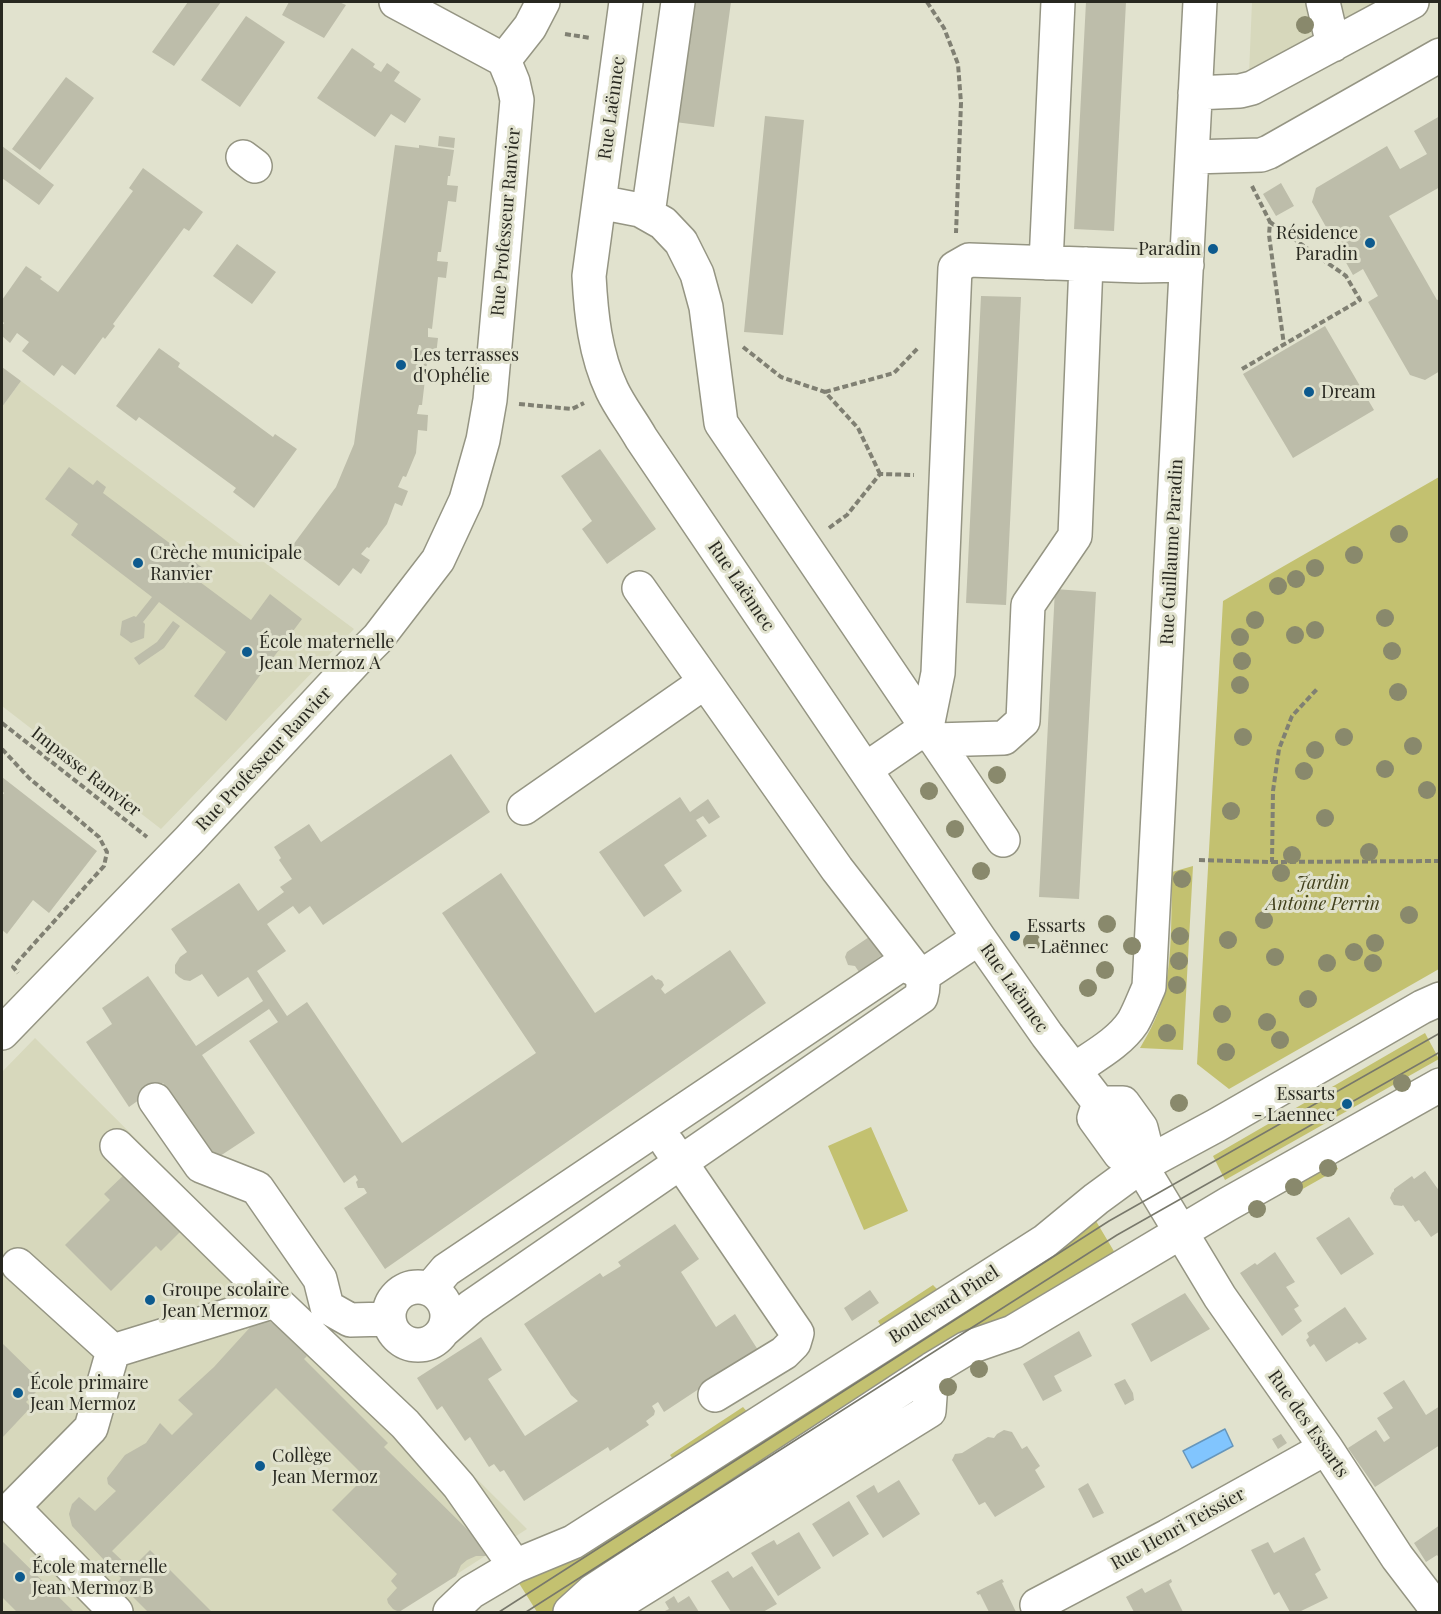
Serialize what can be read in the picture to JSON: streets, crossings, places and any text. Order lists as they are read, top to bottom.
{
  "streets": {
    "street": [
      "Rue Laënnec",
      "Rue Professeur Ranvier",
      "Rue Guillaume Paradin",
      "Boulevard Pinel",
      "Rue des Essarts",
      "Rue Henri Teissier"
    ],
    "path": ["Impasse Ranvier"]
  },
  "crossings": [
    ["Rue Laënnec", "Rue Guillaume Paradin"],
    ["Rue Laënnec", "Boulevard Pinel"],
    ["Rue des Essarts", "Rue Henri Teissier"]
  ],
  "parks": ["Jardin Antoine Perrin"],
  "places": [
    "Résidence Paradin",
    "Paradin",
    "Les terrasses d'Ophélie",
    "Dream",
    "Crèche municipale Ranvier",
    "École maternelle Jean Mermoz A",
    "Essarts - Laënnec",
    "Essarts - Laennec",
    "Groupe scolaire Jean Mermoz",
    "École primaire Jean Mermoz",
    "Collège Jean Mermoz",
    "École maternelle Jean Mermoz B"
  ]
}
